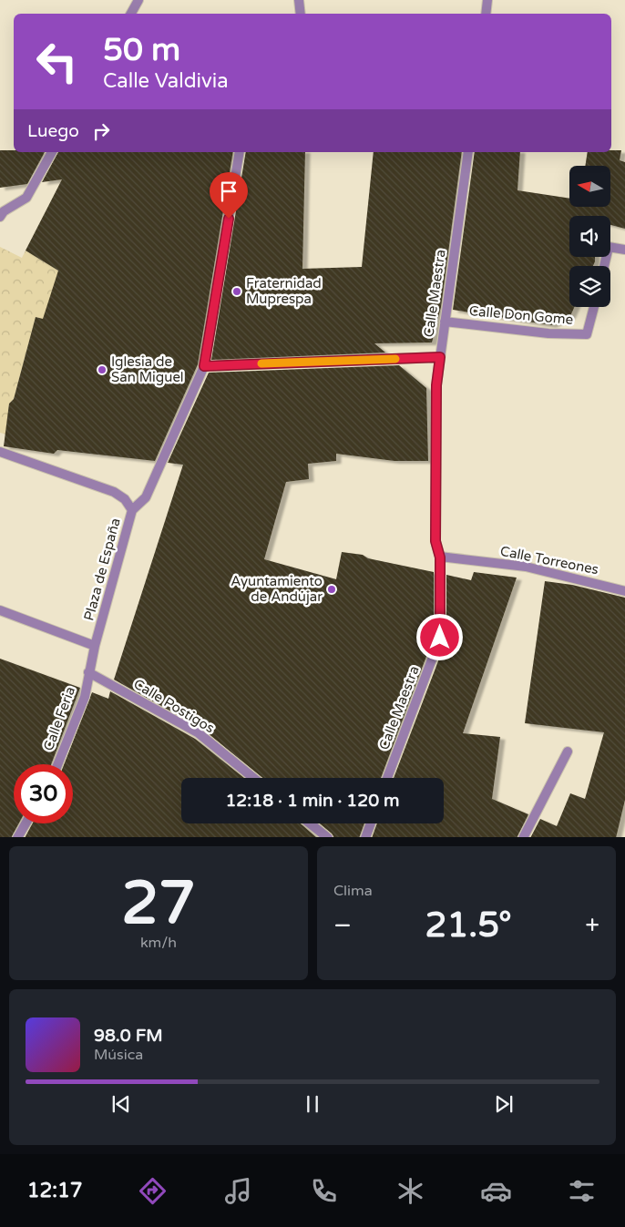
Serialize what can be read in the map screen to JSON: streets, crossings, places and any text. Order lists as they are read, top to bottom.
{
  "streets": {
    "street": [
      "Calle Maestra",
      "Calle Don Gome",
      "Calle Torreones",
      "Plaza de España",
      "Calle Postigos",
      "Calle Feria"
    ]
  },
  "crossings": [
    ["Calle Maestra", "Calle Don Gome"],
    ["Calle Maestra", "Calle Torreones"],
    ["Plaza de España", "Calle Postigos"],
    ["Plaza de España", "Calle Feria"],
    ["Calle Postigos", "Calle Feria"]
  ],
  "places": ["Fraternidad Muprespa", "Iglesia de San Miguel", "Ayuntamiento de Andújar"],
  "north": "left",
  "page": {
    "turn": ["50 m", "Calle Valdivia"],
    "then": "Luego",
    "limit": "30",
    "trip": "12:18 · 1 min · 120 m",
    "tile": [
      ["27", "km/h"],
      "Clima"
    ],
    "heat": ["−", "21.5°", "+"],
    "song": ["98.0 FM", "Música"],
    "tabs": "12:17"
  }
}
